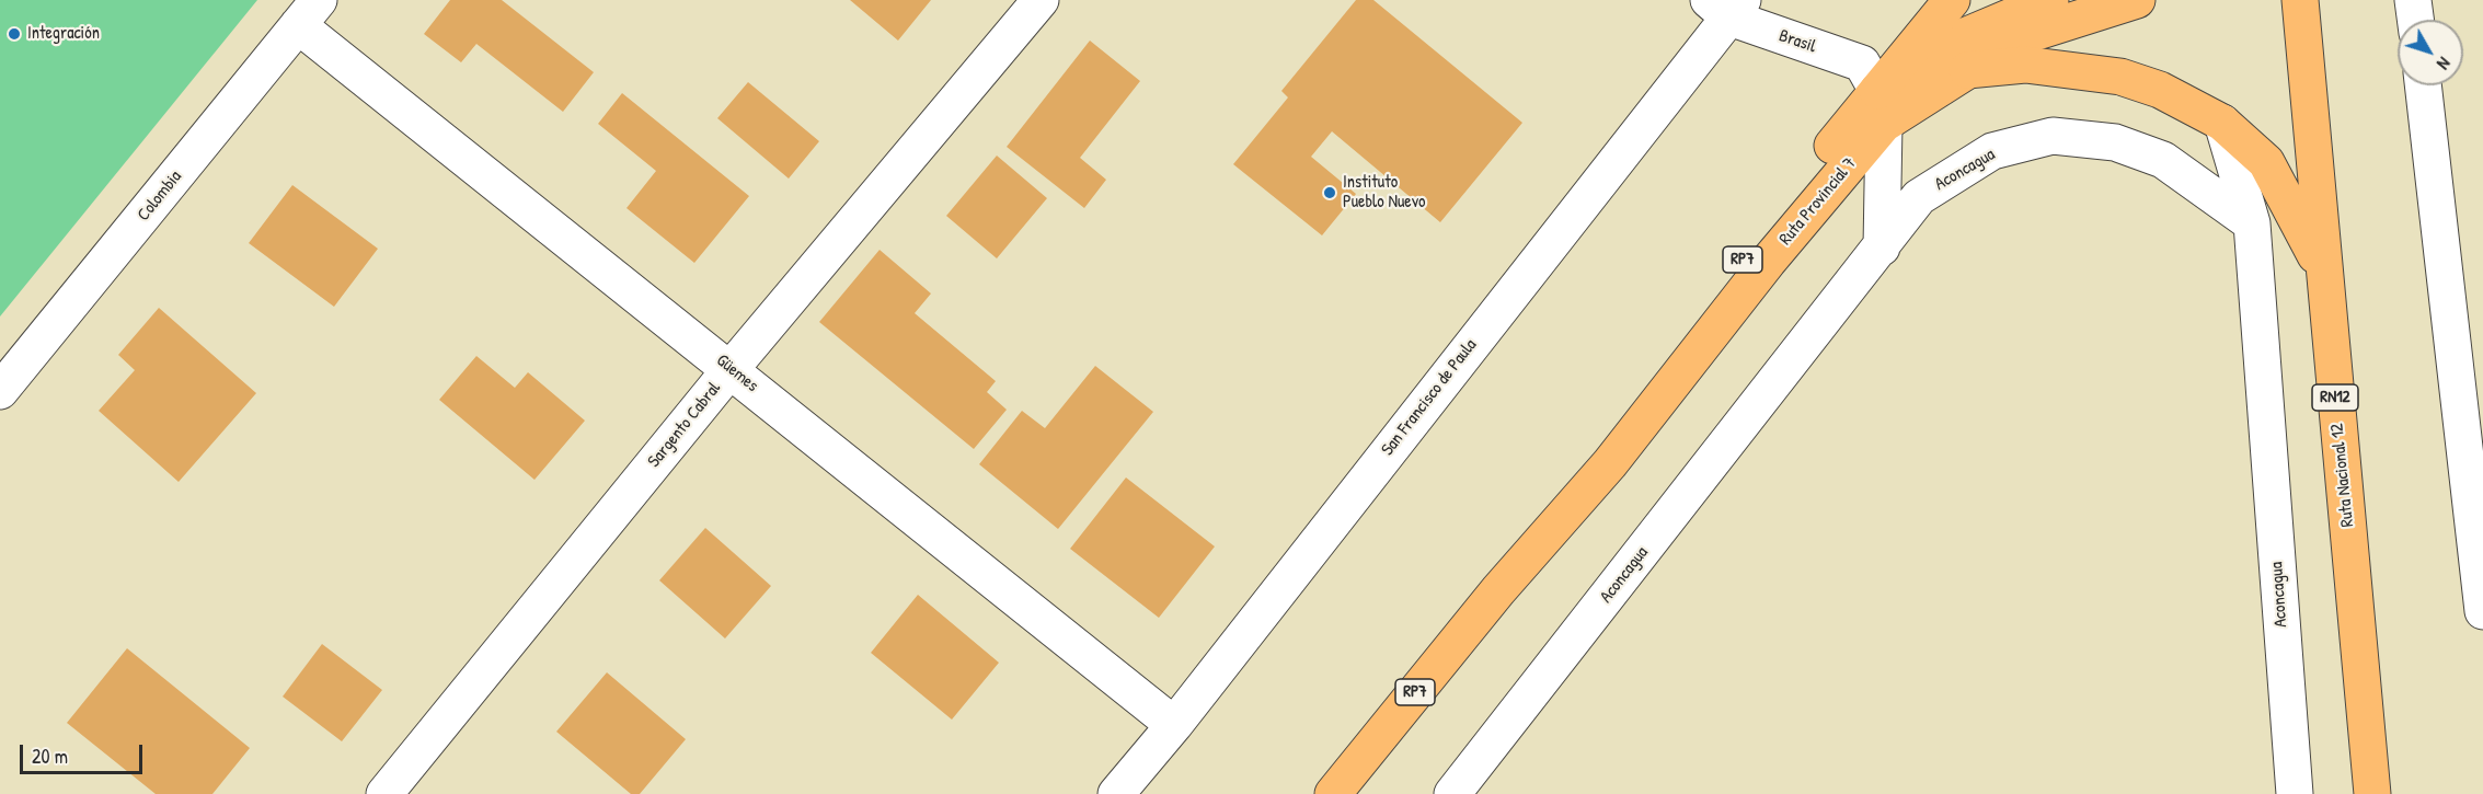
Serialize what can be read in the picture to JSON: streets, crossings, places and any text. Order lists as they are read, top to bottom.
{
  "streets": {
    "main road": [
      "Ruta Provincial 7",
      "RP7",
      "RN12",
      "Ruta Nacional 12"
    ],
    "street": [
      "Brasil",
      "Aconcagua",
      "Colombia",
      "Güemes",
      "San Francisco de Paula",
      "Sargento Cabral"
    ]
  },
  "crossings": [
    ["Brasil", "Ruta Provincial 7"],
    ["Brasil", "San Francisco de Paula"],
    ["Colombia", "Güemes"],
    ["Güemes", "San Francisco de Paula"],
    ["Güemes", "Sargento Cabral"]
  ],
  "places": ["Integración", "Instituto Pueblo Nuevo"],
  "scale_bar": "20 m",
  "north": "bottom right"
}
